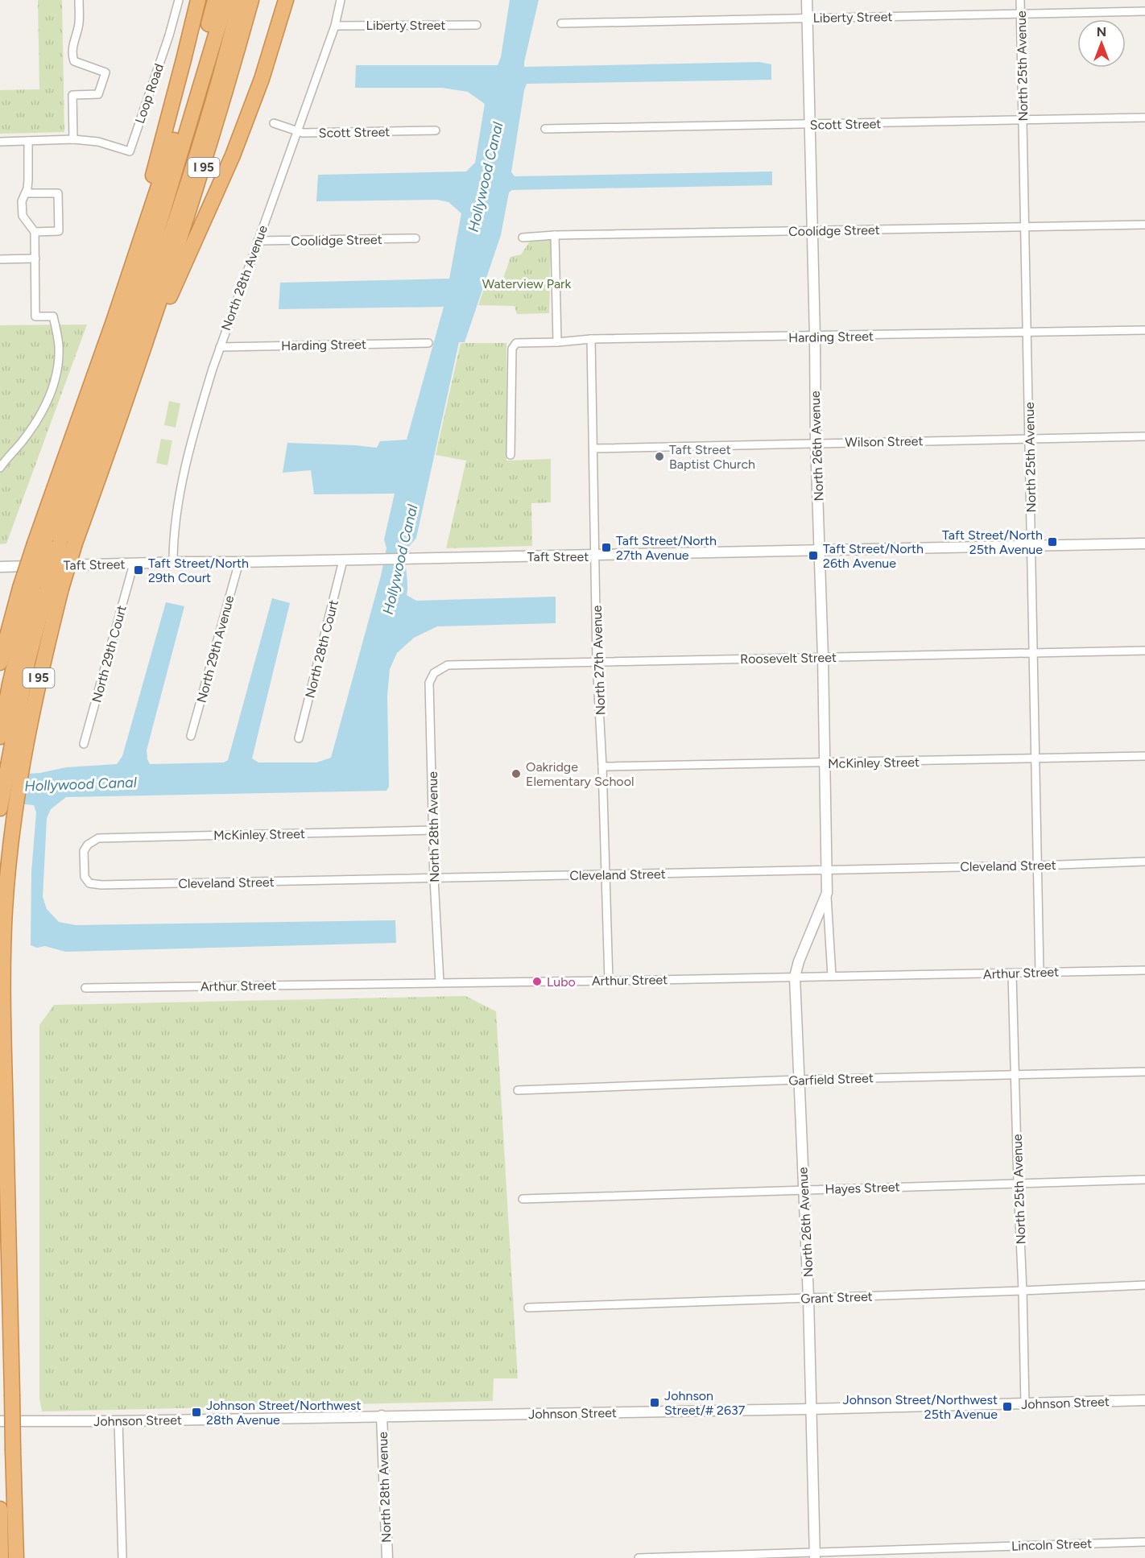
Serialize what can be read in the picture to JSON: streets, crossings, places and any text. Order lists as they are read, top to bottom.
{
  "streets": {
    "highway": ["I 95"],
    "street": [
      "Liberty Street",
      "North 25th Avenue",
      "Loop Road",
      "Scott Street",
      "Coolidge Street",
      "North 28th Avenue",
      "Harding Street",
      "Wilson Street",
      "North 26th Avenue",
      "Taft Street",
      "North 29th Avenue",
      "North 28th Court",
      "North 29th Court",
      "Roosevelt Street",
      "North 27th Avenue",
      "McKinley Street",
      "Cleveland Street",
      "Arthur Street",
      "Garfield Street",
      "Hayes Street",
      "Grant Street",
      "Johnson Street",
      "Lincoln Street"
    ]
  },
  "crossings": [
    ["Liberty Street", "North 25th Avenue"],
    ["Liberty Street", "North 28th Avenue"],
    ["Liberty Street", "North 26th Avenue"],
    ["North 25th Avenue", "Scott Street"],
    ["North 25th Avenue", "Coolidge Street"],
    ["North 25th Avenue", "Harding Street"],
    ["North 25th Avenue", "Wilson Street"],
    ["North 25th Avenue", "Taft Street"],
    ["North 25th Avenue", "Roosevelt Street"],
    ["North 25th Avenue", "McKinley Street"],
    ["North 25th Avenue", "Cleveland Street"],
    ["North 25th Avenue", "Arthur Street"],
    ["North 25th Avenue", "Garfield Street"],
    ["North 25th Avenue", "Hayes Street"],
    ["North 25th Avenue", "Grant Street"],
    ["North 25th Avenue", "Johnson Street"],
    ["Scott Street", "North 28th Avenue"],
    ["Scott Street", "North 26th Avenue"],
    ["Coolidge Street", "North 28th Avenue"],
    ["Coolidge Street", "North 26th Avenue"],
    ["North 28th Avenue", "Harding Street"],
    ["North 28th Avenue", "Taft Street"],
    ["North 28th Avenue", "Roosevelt Street"],
    ["North 28th Avenue", "McKinley Street"],
    ["North 28th Avenue", "Cleveland Street"],
    ["North 28th Avenue", "Arthur Street"],
    ["North 28th Avenue", "Johnson Street"],
    ["Harding Street", "North 26th Avenue"],
    ["Harding Street", "North 27th Avenue"],
    ["Wilson Street", "North 26th Avenue"],
    ["Wilson Street", "North 27th Avenue"],
    ["North 26th Avenue", "Taft Street"],
    ["North 26th Avenue", "Roosevelt Street"],
    ["North 26th Avenue", "McKinley Street"],
    ["North 26th Avenue", "Cleveland Street"],
    ["North 26th Avenue", "Arthur Street"],
    ["North 26th Avenue", "Garfield Street"],
    ["North 26th Avenue", "Hayes Street"],
    ["North 26th Avenue", "Grant Street"],
    ["North 26th Avenue", "Johnson Street"],
    ["North 26th Avenue", "Lincoln Street"],
    ["Taft Street", "North 29th Avenue"],
    ["Taft Street", "North 28th Court"],
    ["Taft Street", "North 29th Court"],
    ["Taft Street", "North 27th Avenue"],
    ["Roosevelt Street", "North 27th Avenue"],
    ["North 27th Avenue", "McKinley Street"],
    ["North 27th Avenue", "Cleveland Street"],
    ["North 27th Avenue", "Arthur Street"],
    ["McKinley Street", "Cleveland Street"]
  ],
  "water": ["Hollywood Canal"],
  "parks": ["Waterview Park"],
  "places": {
    "other": ["Taft Street Baptist Church", "Oakridge Elementary School", "Lubo"],
    "transit": [
      "Taft Street/North 25th Avenue",
      "Taft Street/North 27th Avenue",
      "Taft Street/North 26th Avenue",
      "Taft Street/North 29th Court",
      "Johnson Street/# 2637",
      "Johnson Street/Northwest 25th Avenue",
      "Johnson Street/Northwest 28th Avenue"
    ]
  },
  "north": "top"
}
